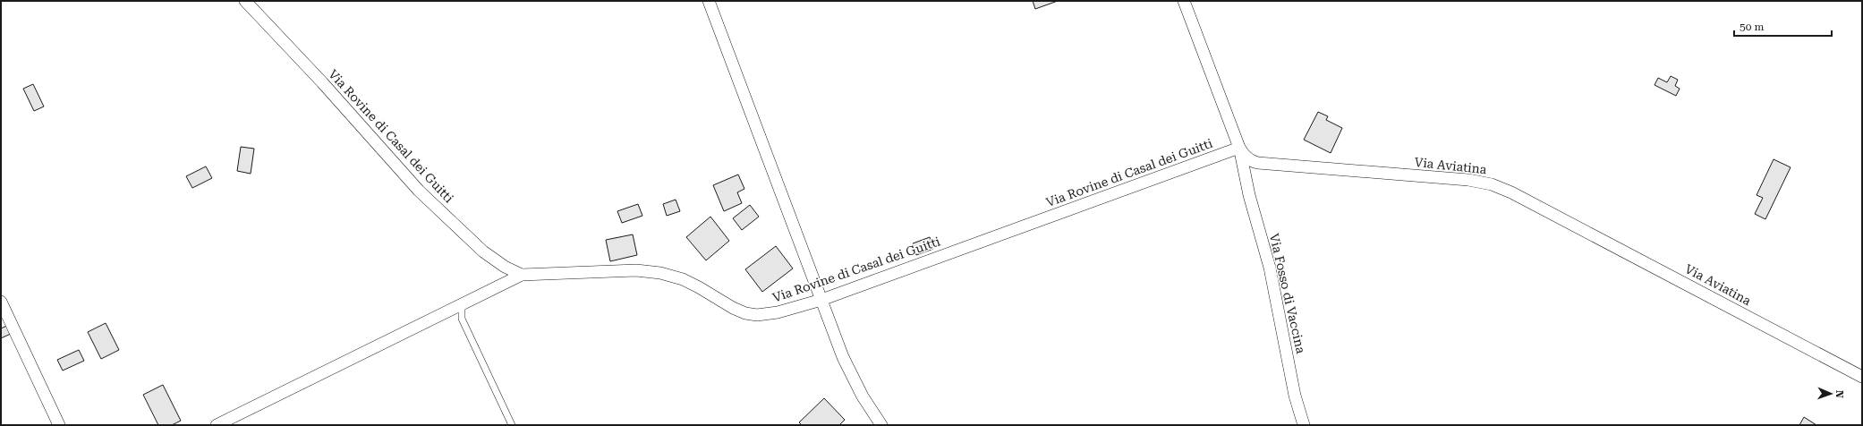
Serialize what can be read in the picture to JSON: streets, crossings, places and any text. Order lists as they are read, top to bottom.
{
  "streets": {
    "street": ["Via Rovine di Casal dei Guitti", "Via Aviatina", "Via Fosso di Vaccina"]
  },
  "crossings": [
    ["Via Rovine di Casal dei Guitti", "Via Aviatina"],
    ["Via Rovine di Casal dei Guitti", "Via Fosso di Vaccina"],
    ["Via Aviatina", "Via Fosso di Vaccina"]
  ],
  "scale_bar": "50 m",
  "north": "right"
}
